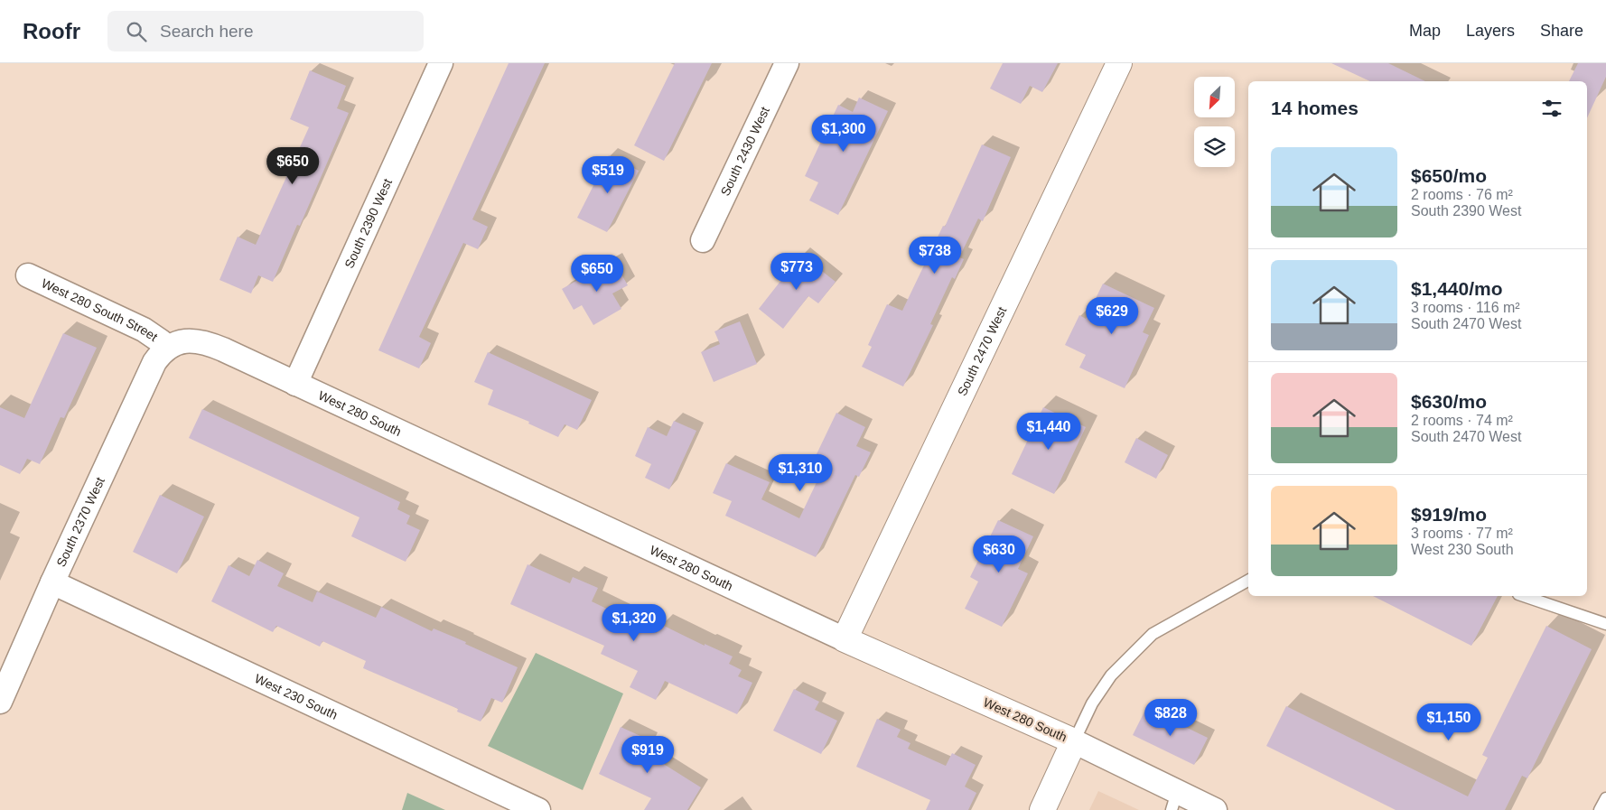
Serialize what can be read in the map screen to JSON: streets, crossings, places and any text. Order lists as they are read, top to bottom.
{
  "streets": {
    "street": [
      "South 2430 West",
      "South 2390 West",
      "West 280 South Street",
      "South 2470 West",
      "West 280 South",
      "South 2370 West",
      "West 230 South"
    ]
  },
  "crossings": [
    ["South 2390 West", "West 280 South"],
    ["West 280 South Street", "West 280 South"],
    ["West 280 South Street", "South 2370 West"],
    ["South 2470 West", "West 280 South"],
    ["West 280 South", "South 2370 West"],
    ["South 2370 West", "West 230 South"]
  ],
  "north": "bottom left",
  "page": {
    "header": "Roofr",
    "search": "Search here",
    "nav": ["Map", "Layers", "Share"],
    "heading": "14 homes",
    "price": [
      "$1,300",
      "$650",
      "$519",
      "$738",
      "$773",
      "$650",
      "$629",
      "$1,440",
      "$1,310",
      "$630",
      "$1,320",
      "$828",
      "$1,150",
      "$919"
    ],
    "list": [
      {
        "name": "$650/mo",
        "note": "2 rooms · 76 m² · South 2390 West"
      },
      {
        "name": "$1,440/mo",
        "note": "3 rooms · 116 m² · South 2470 West"
      },
      {
        "name": "$630/mo",
        "note": "2 rooms · 74 m² · South 2470 West"
      },
      {
        "name": "$919/mo",
        "note": "3 rooms · 77 m² · West 230 South"
      }
    ]
  }
}
